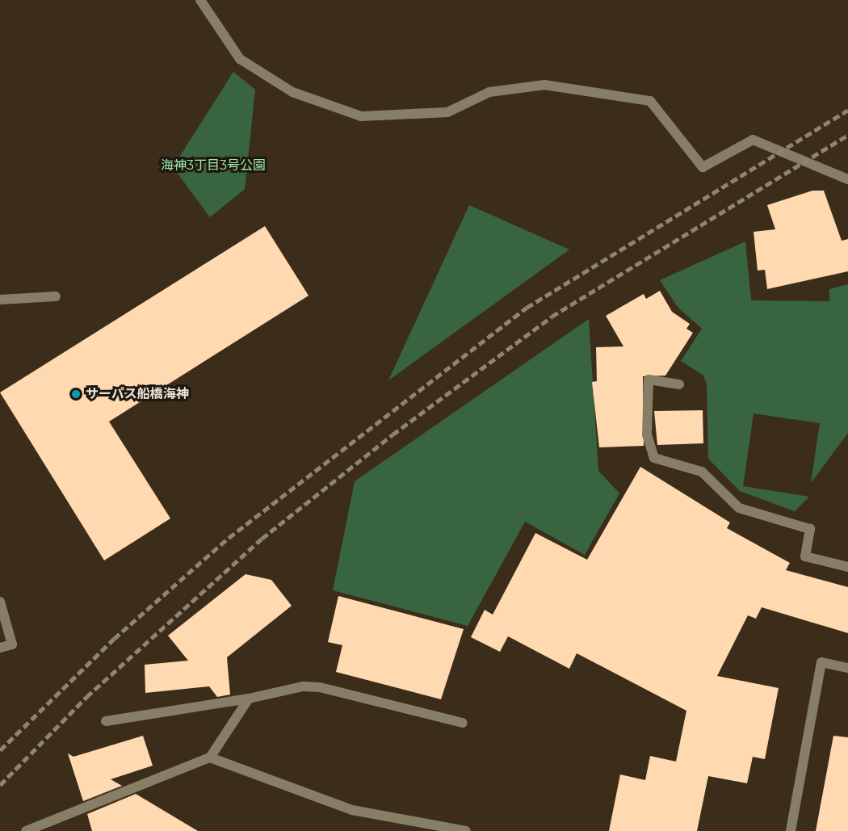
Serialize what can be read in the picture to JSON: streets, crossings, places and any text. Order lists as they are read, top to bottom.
{
  "parks": ["海神3丁目3号公園"],
  "places": ["サーパス船橋海神"]
}
